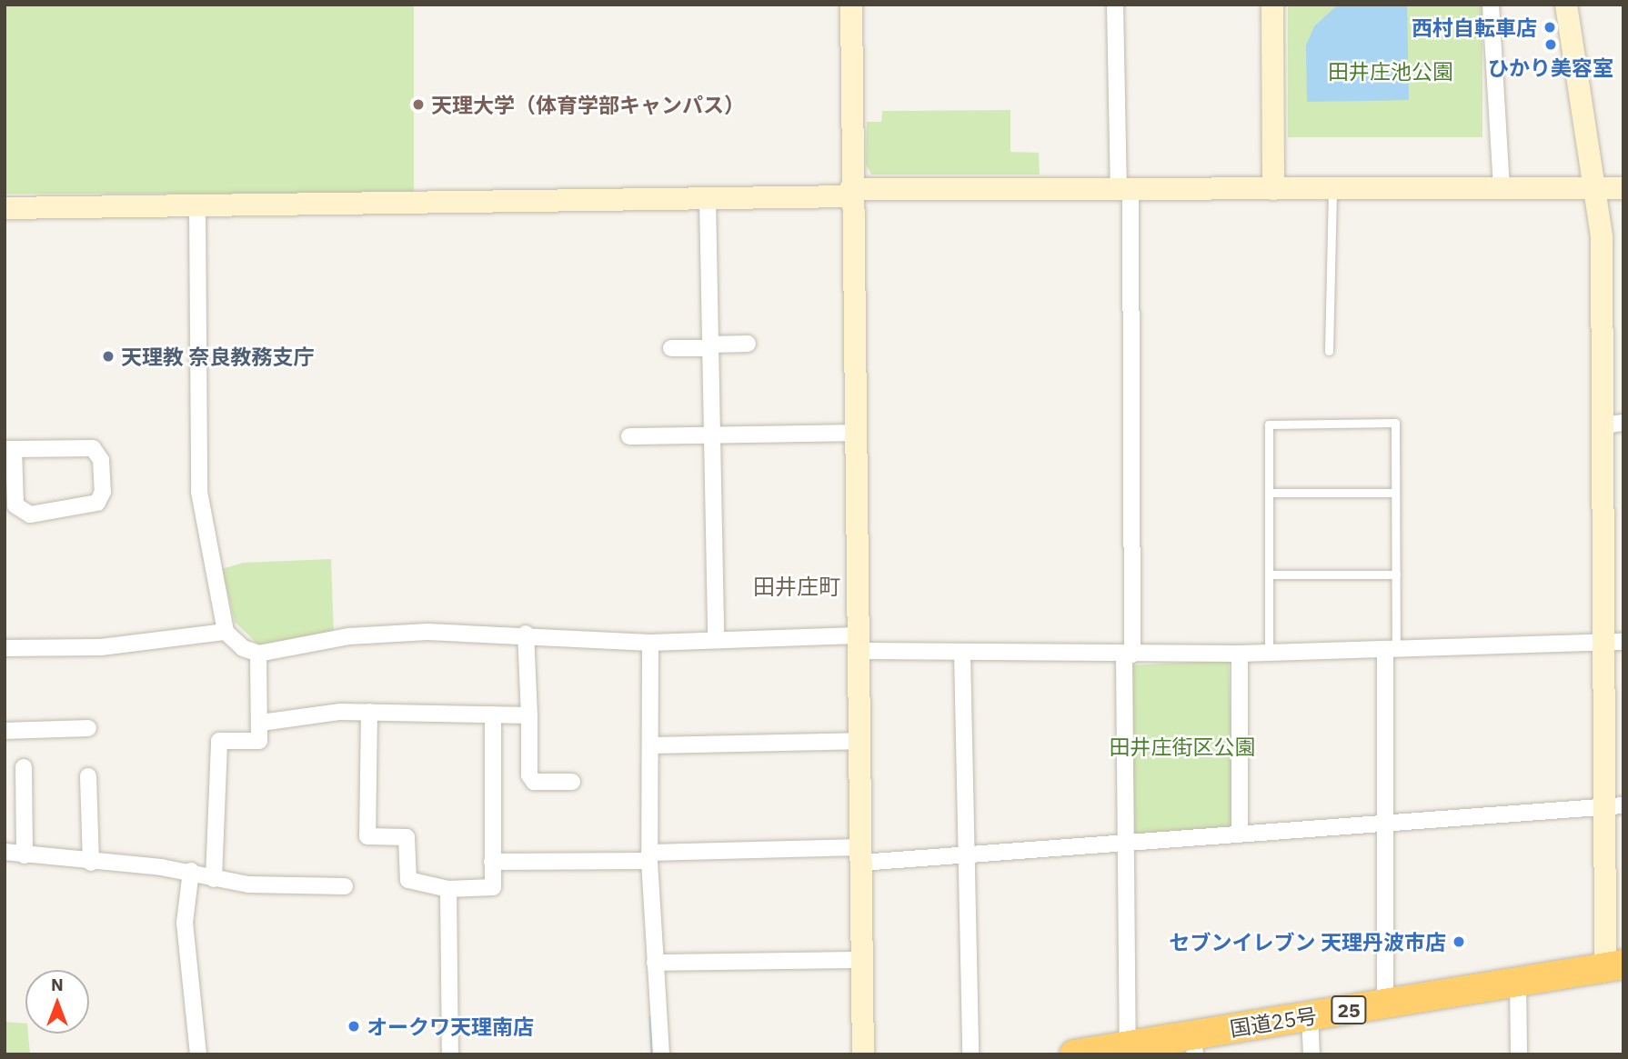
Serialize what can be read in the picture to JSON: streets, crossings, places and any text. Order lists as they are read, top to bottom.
{
  "streets": {
    "highway": ["25", "国道25号"]
  },
  "districts": ["田井庄町"],
  "parks": ["田井庄池公園", "田井庄街区公園"],
  "places": [
    "西村自転車店",
    "ひかり美容室",
    "天理大学（体育学部キャンパス）",
    "天理教 奈良教務支庁",
    "セブンイレブン 天理丹波市店",
    "オークワ天理南店"
  ],
  "north": "top"
}
